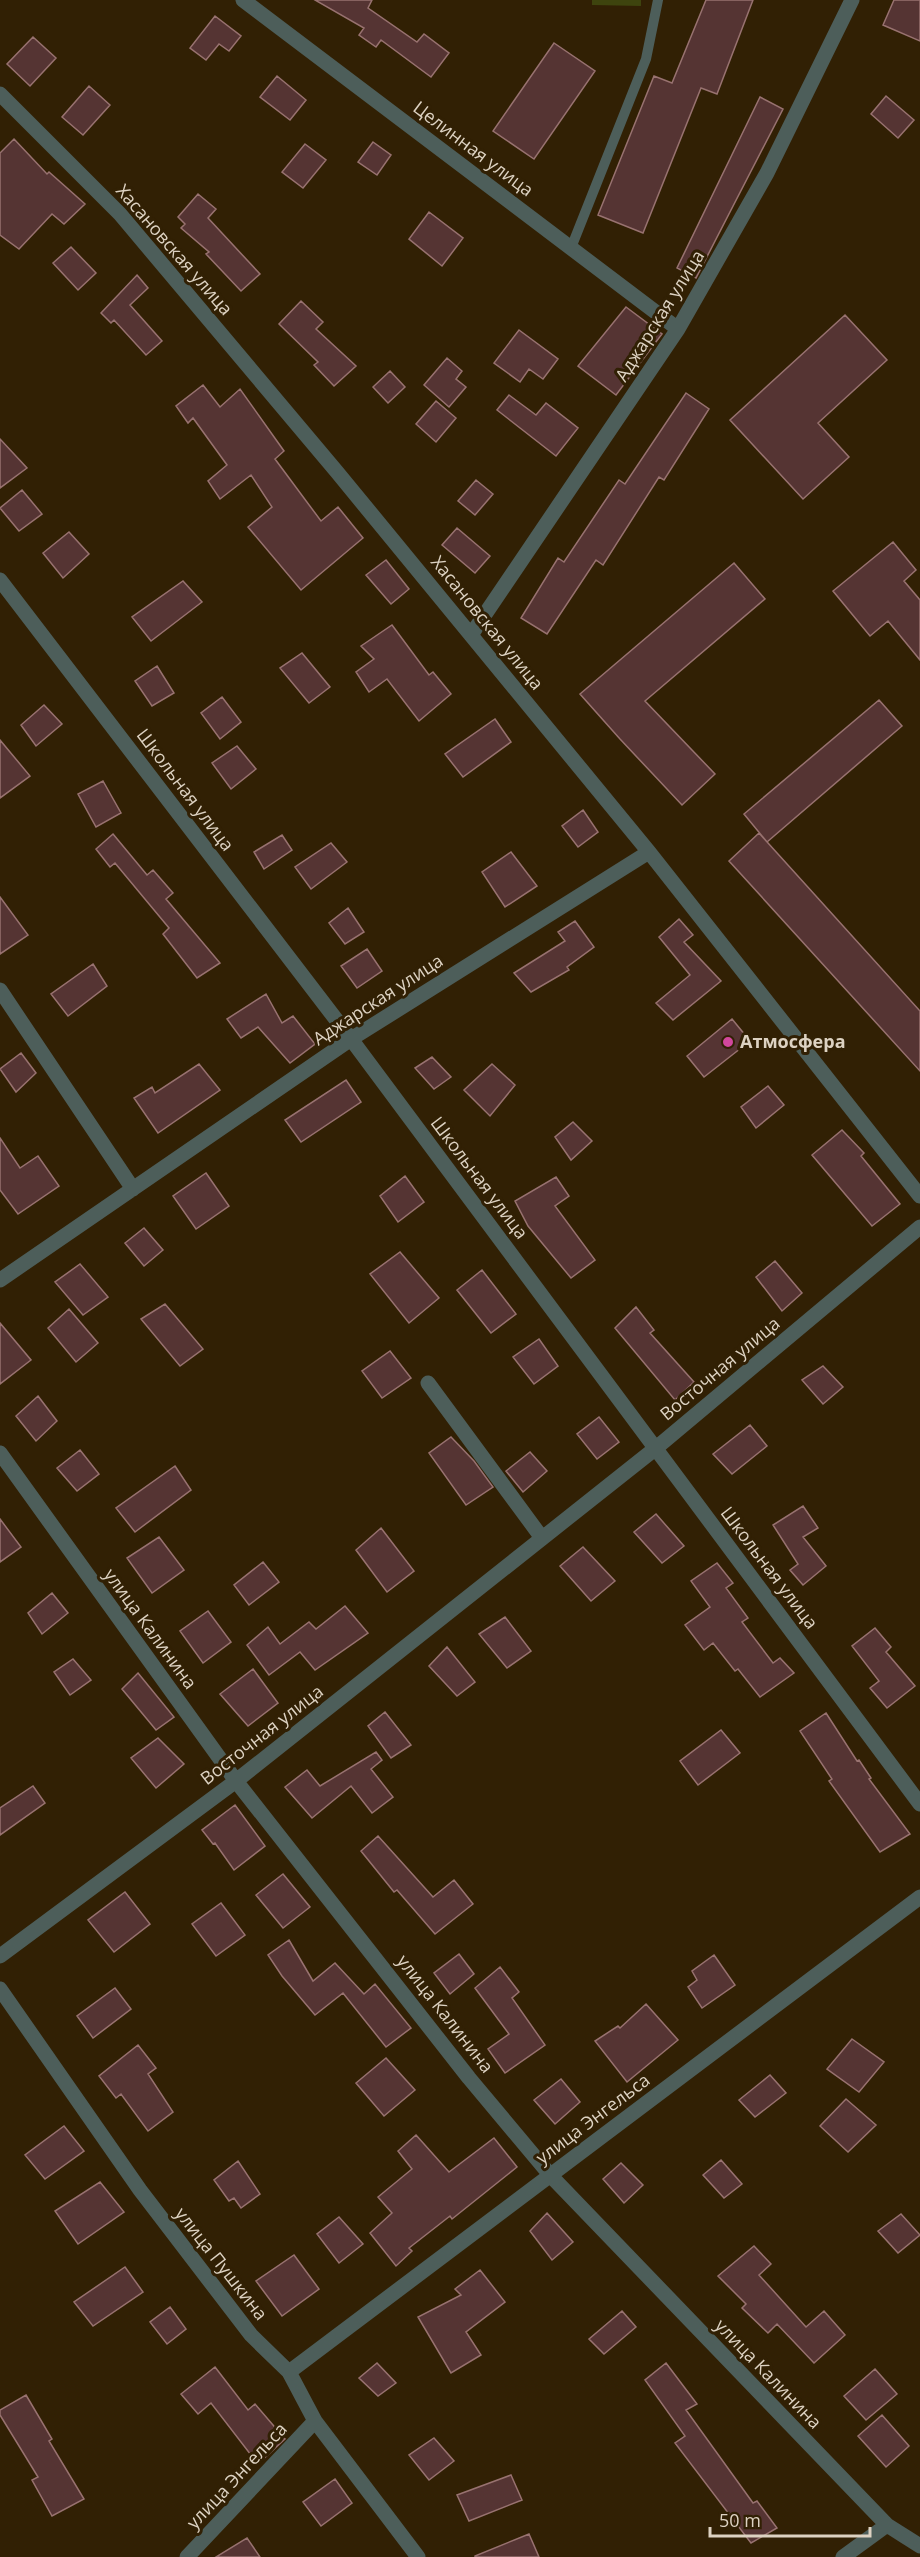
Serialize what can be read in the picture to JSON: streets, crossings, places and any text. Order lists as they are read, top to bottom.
{
  "streets": {
    "street": [
      "Целинная улица",
      "Хасановская улица",
      "Аджарская улица",
      "Школьная улица",
      "Восточная улица",
      "улица Калинина",
      "улица Энгельса",
      "улица Пушкина"
    ]
  },
  "crossings": [
    ["Целинная улица", "Аджарская улица"],
    ["Хасановская улица", "Аджарская улица"],
    ["Аджарская улица", "Школьная улица"],
    ["Школьная улица", "Восточная улица"],
    ["Восточная улица", "улица Калинина"],
    ["улица Калинина", "улица Энгельса"],
    ["улица Энгельса", "улица Пушкина"]
  ],
  "places": ["Атмосфера"],
  "scale_bar": "50 m"
}
